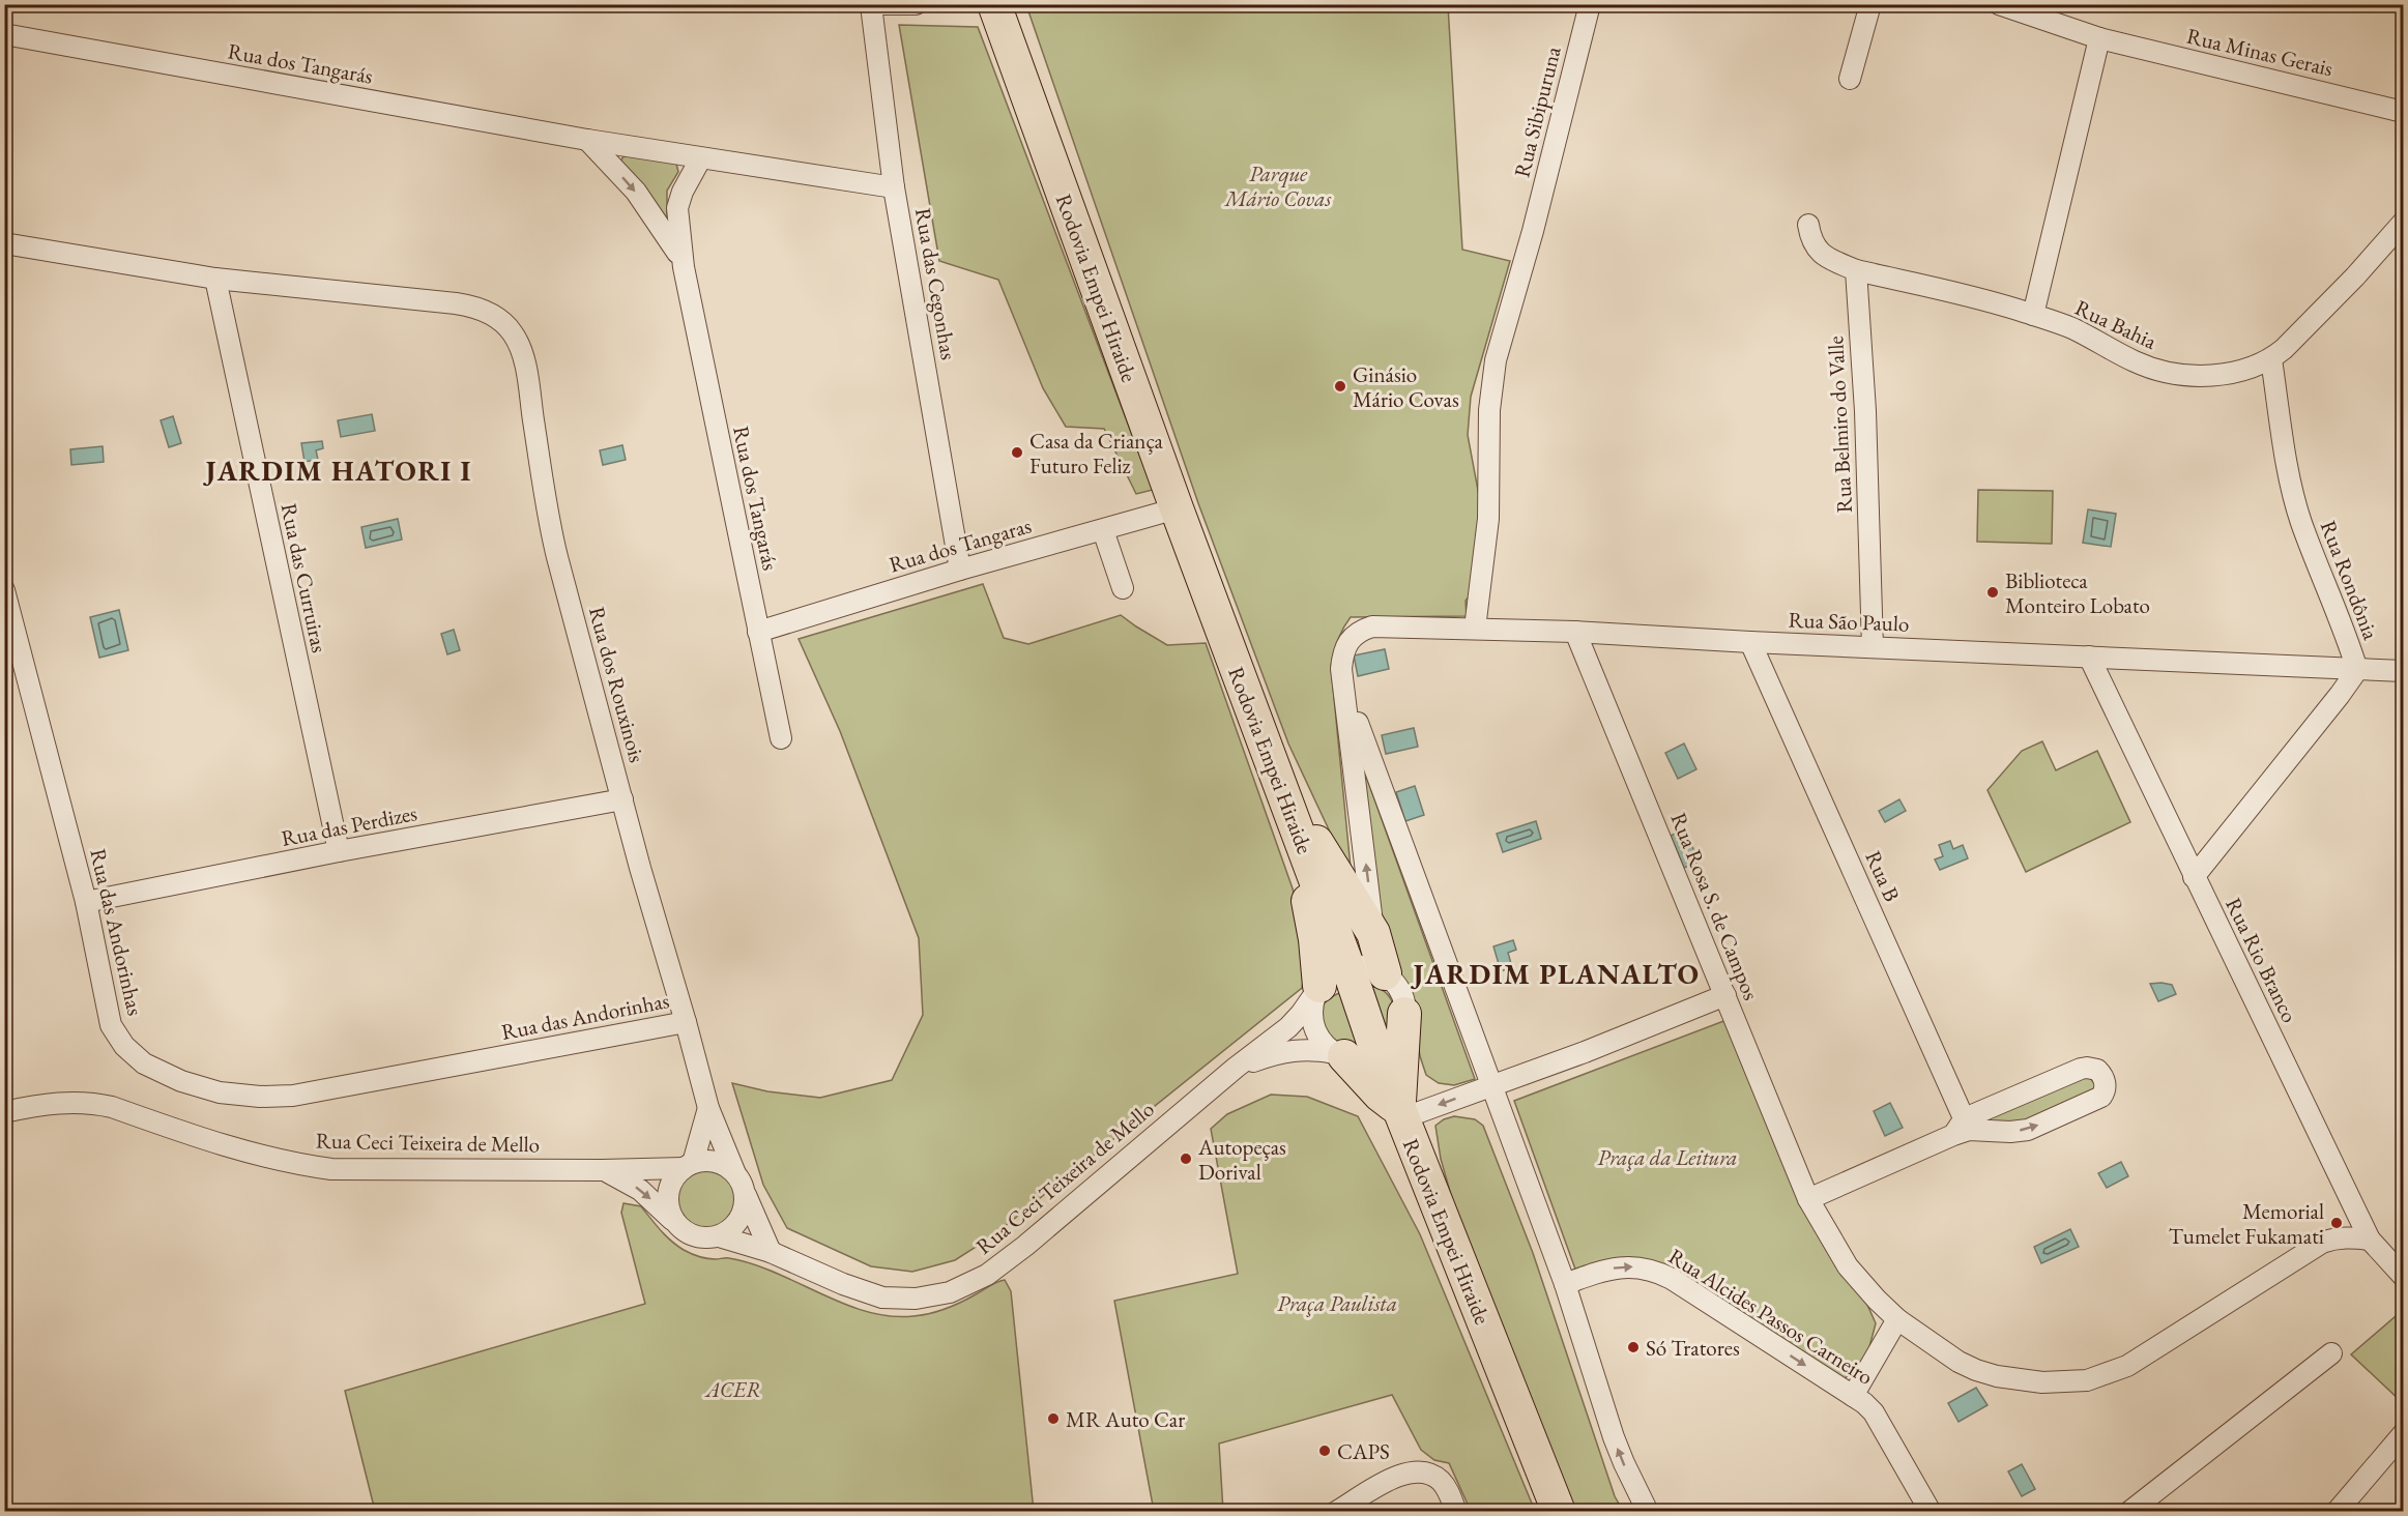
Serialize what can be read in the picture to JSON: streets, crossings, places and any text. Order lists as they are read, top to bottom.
{
  "streets": {
    "main road": ["Rodovia Empei Hiraide"],
    "street": [
      "Rua Minas Gerais",
      "Rua dos Tangarás",
      "Rua Sibipuruna",
      "Rua das Cegonhas",
      "Rua Bahia",
      "Rua Belmiro do Valle",
      "Rua dos Tangaras",
      "Rua das Curruiras",
      "Rua Rondônia",
      "Rua São Paulo",
      "Rua dos Rouxinois",
      "Rua das Perdizes",
      "Rua B",
      "Rua Rosa S. de Campos",
      "Rua das Andorinhas",
      "Rua Rio Branco",
      "Rua Ceci Teixeira de Mello",
      "Rua Alcides Passos Carneiro"
    ]
  },
  "crossings": [
    ["Rua dos Tangarás", "Rua das Cegonhas"],
    ["Rua dos Tangarás", "Rua dos Tangaras"],
    ["Rua Sibipuruna", "Rua São Paulo"],
    ["Rua das Cegonhas", "Rua dos Tangaras"],
    ["Rodovia Empei Hiraide", "Rua dos Tangaras"],
    ["Rodovia Empei Hiraide", "Rua Ceci Teixeira de Mello"],
    ["Rua Bahia", "Rua Belmiro do Valle"],
    ["Rua Bahia", "Rua Rondônia"],
    ["Rua Belmiro do Valle", "Rua São Paulo"],
    ["Rua das Curruiras", "Rua dos Rouxinois"],
    ["Rua das Curruiras", "Rua das Perdizes"],
    ["Rua Rondônia", "Rua São Paulo"],
    ["Rua Rondônia", "Rua Rio Branco"],
    ["Rua São Paulo", "Rua B"],
    ["Rua São Paulo", "Rua Rosa S. de Campos"],
    ["Rua São Paulo", "Rua Rio Branco"],
    ["Rua dos Rouxinois", "Rua das Perdizes"],
    ["Rua dos Rouxinois", "Rua das Andorinhas"],
    ["Rua dos Rouxinois", "Rua Ceci Teixeira de Mello"],
    ["Rua das Perdizes", "Rua das Andorinhas"],
    ["Rua Rosa S. de Campos", "Rua Rio Branco"]
  ],
  "one_way": ["Rua Alcides Passos Carneiro"],
  "districts": ["JARDIM HATORI I", "JARDIM PLANALTO"],
  "parks": [
    "Parque Mário Covas",
    "Praça da Leitura",
    "Praça Paulista",
    "ACER"
  ],
  "places": [
    "Ginásio Mário Covas",
    "Casa da Criança Futuro Feliz",
    "Biblioteca Monteiro Lobato",
    "Autopeças Dorival",
    "Memorial Tumelet Fukamati",
    "Só Tratores",
    "MR Auto Car",
    "CAPS"
  ]
}
